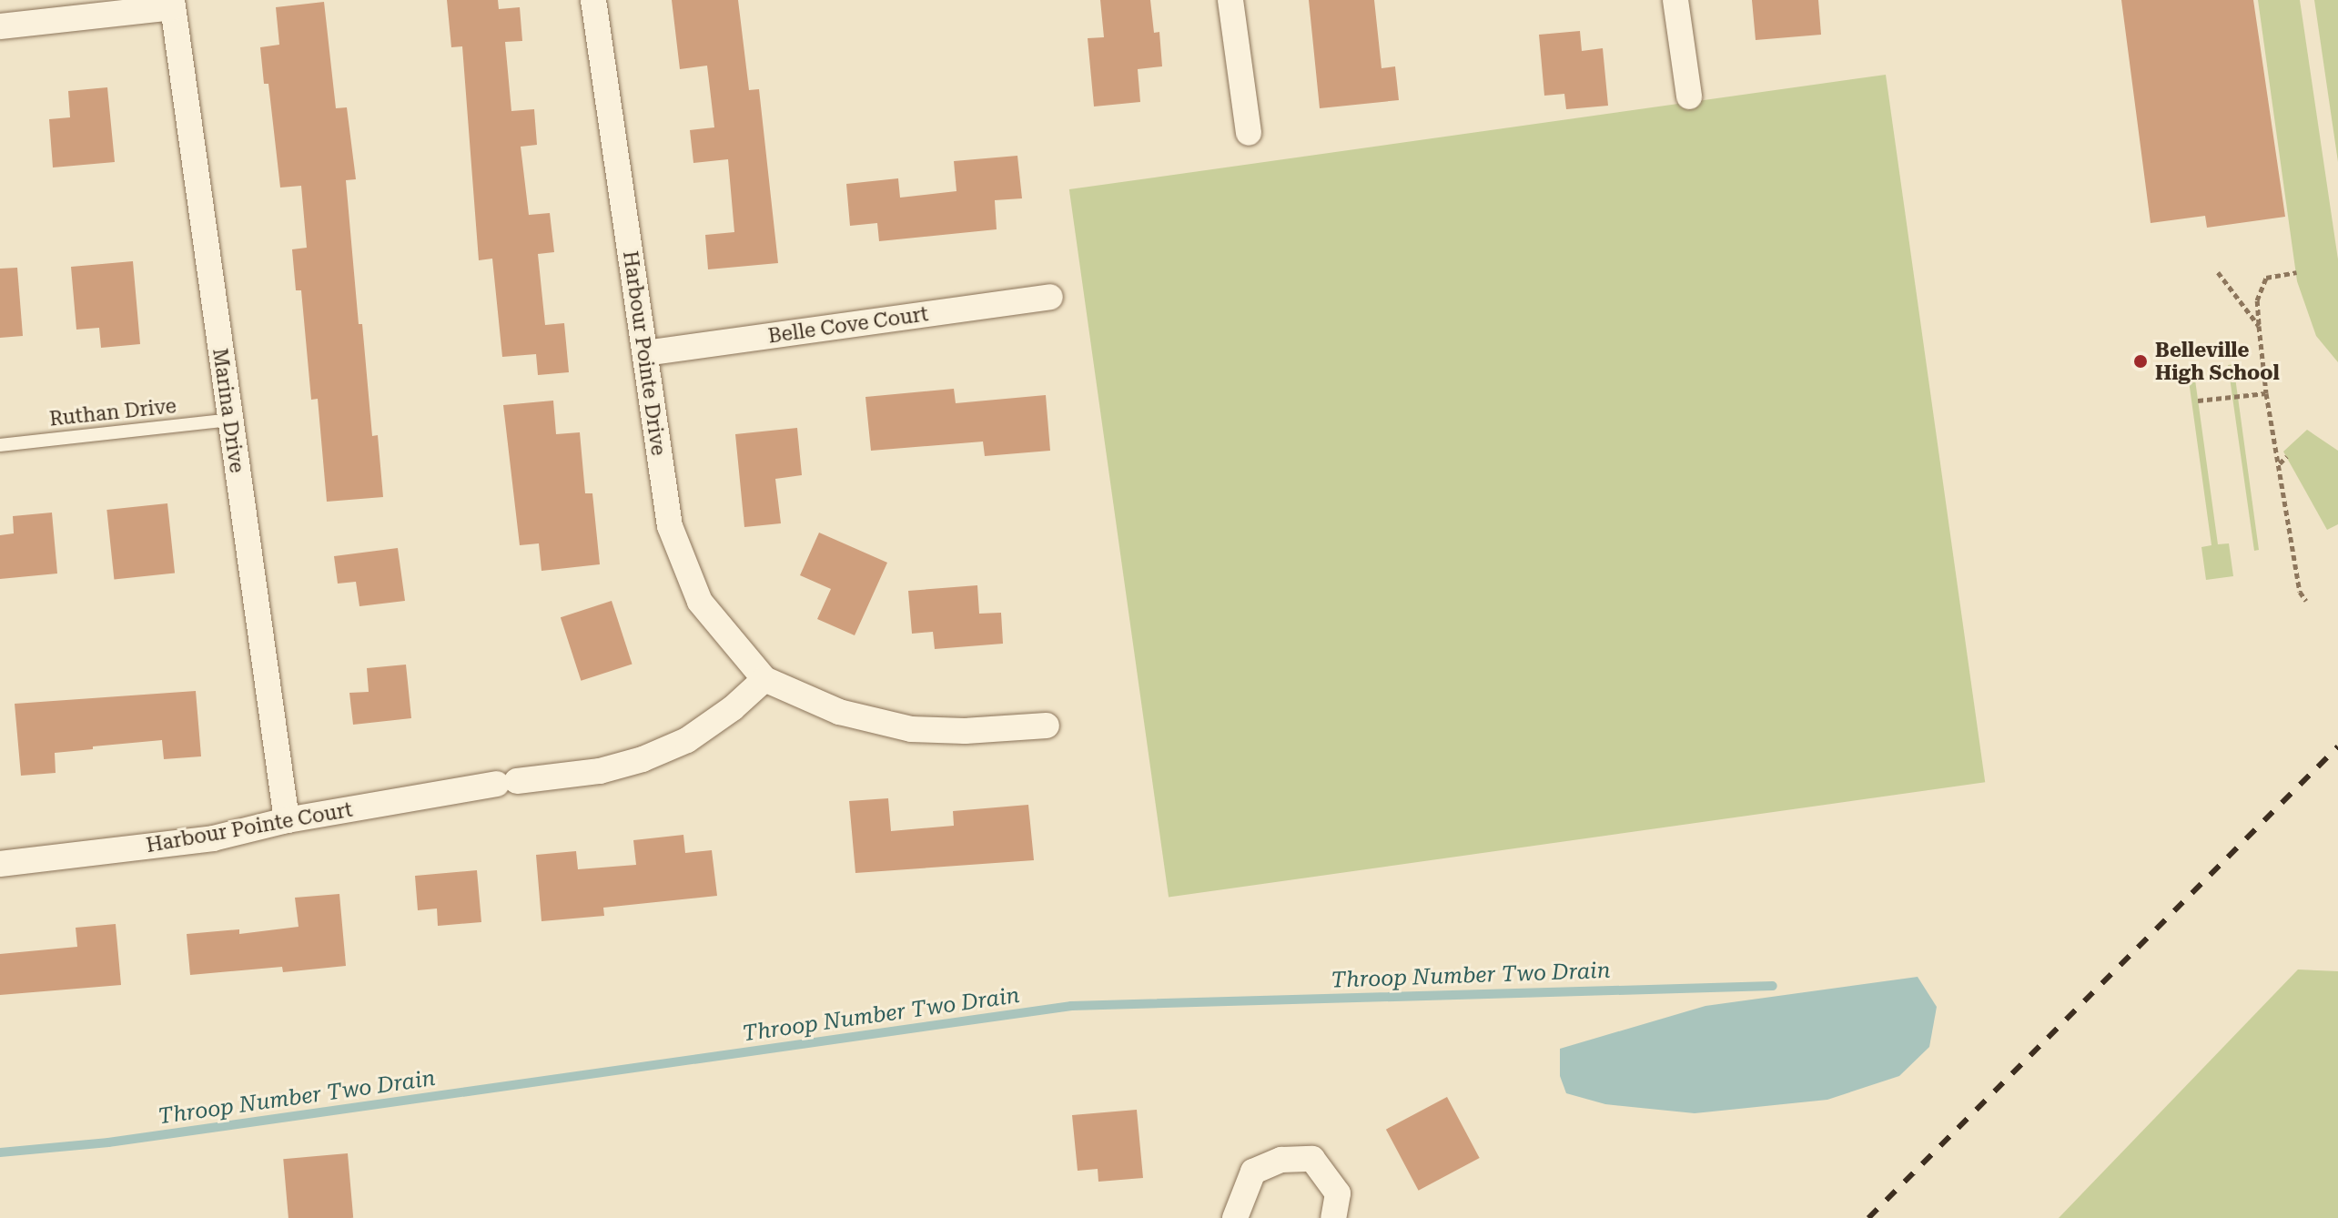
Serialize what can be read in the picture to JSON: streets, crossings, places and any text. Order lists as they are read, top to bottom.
{
  "streets": {
    "street": [
      "Belle Cove Court",
      "Harbour Pointe Drive",
      "Marina Drive",
      "Harbour Pointe Court"
    ],
    "lane": ["Ruthan Drive"]
  },
  "crossings": [
    ["Belle Cove Court", "Harbour Pointe Drive"],
    ["Harbour Pointe Drive", "Harbour Pointe Court"],
    ["Marina Drive", "Ruthan Drive"],
    ["Marina Drive", "Harbour Pointe Court"]
  ],
  "water": ["Throop Number Two Drain"],
  "places": ["Belleville High School"]
}
